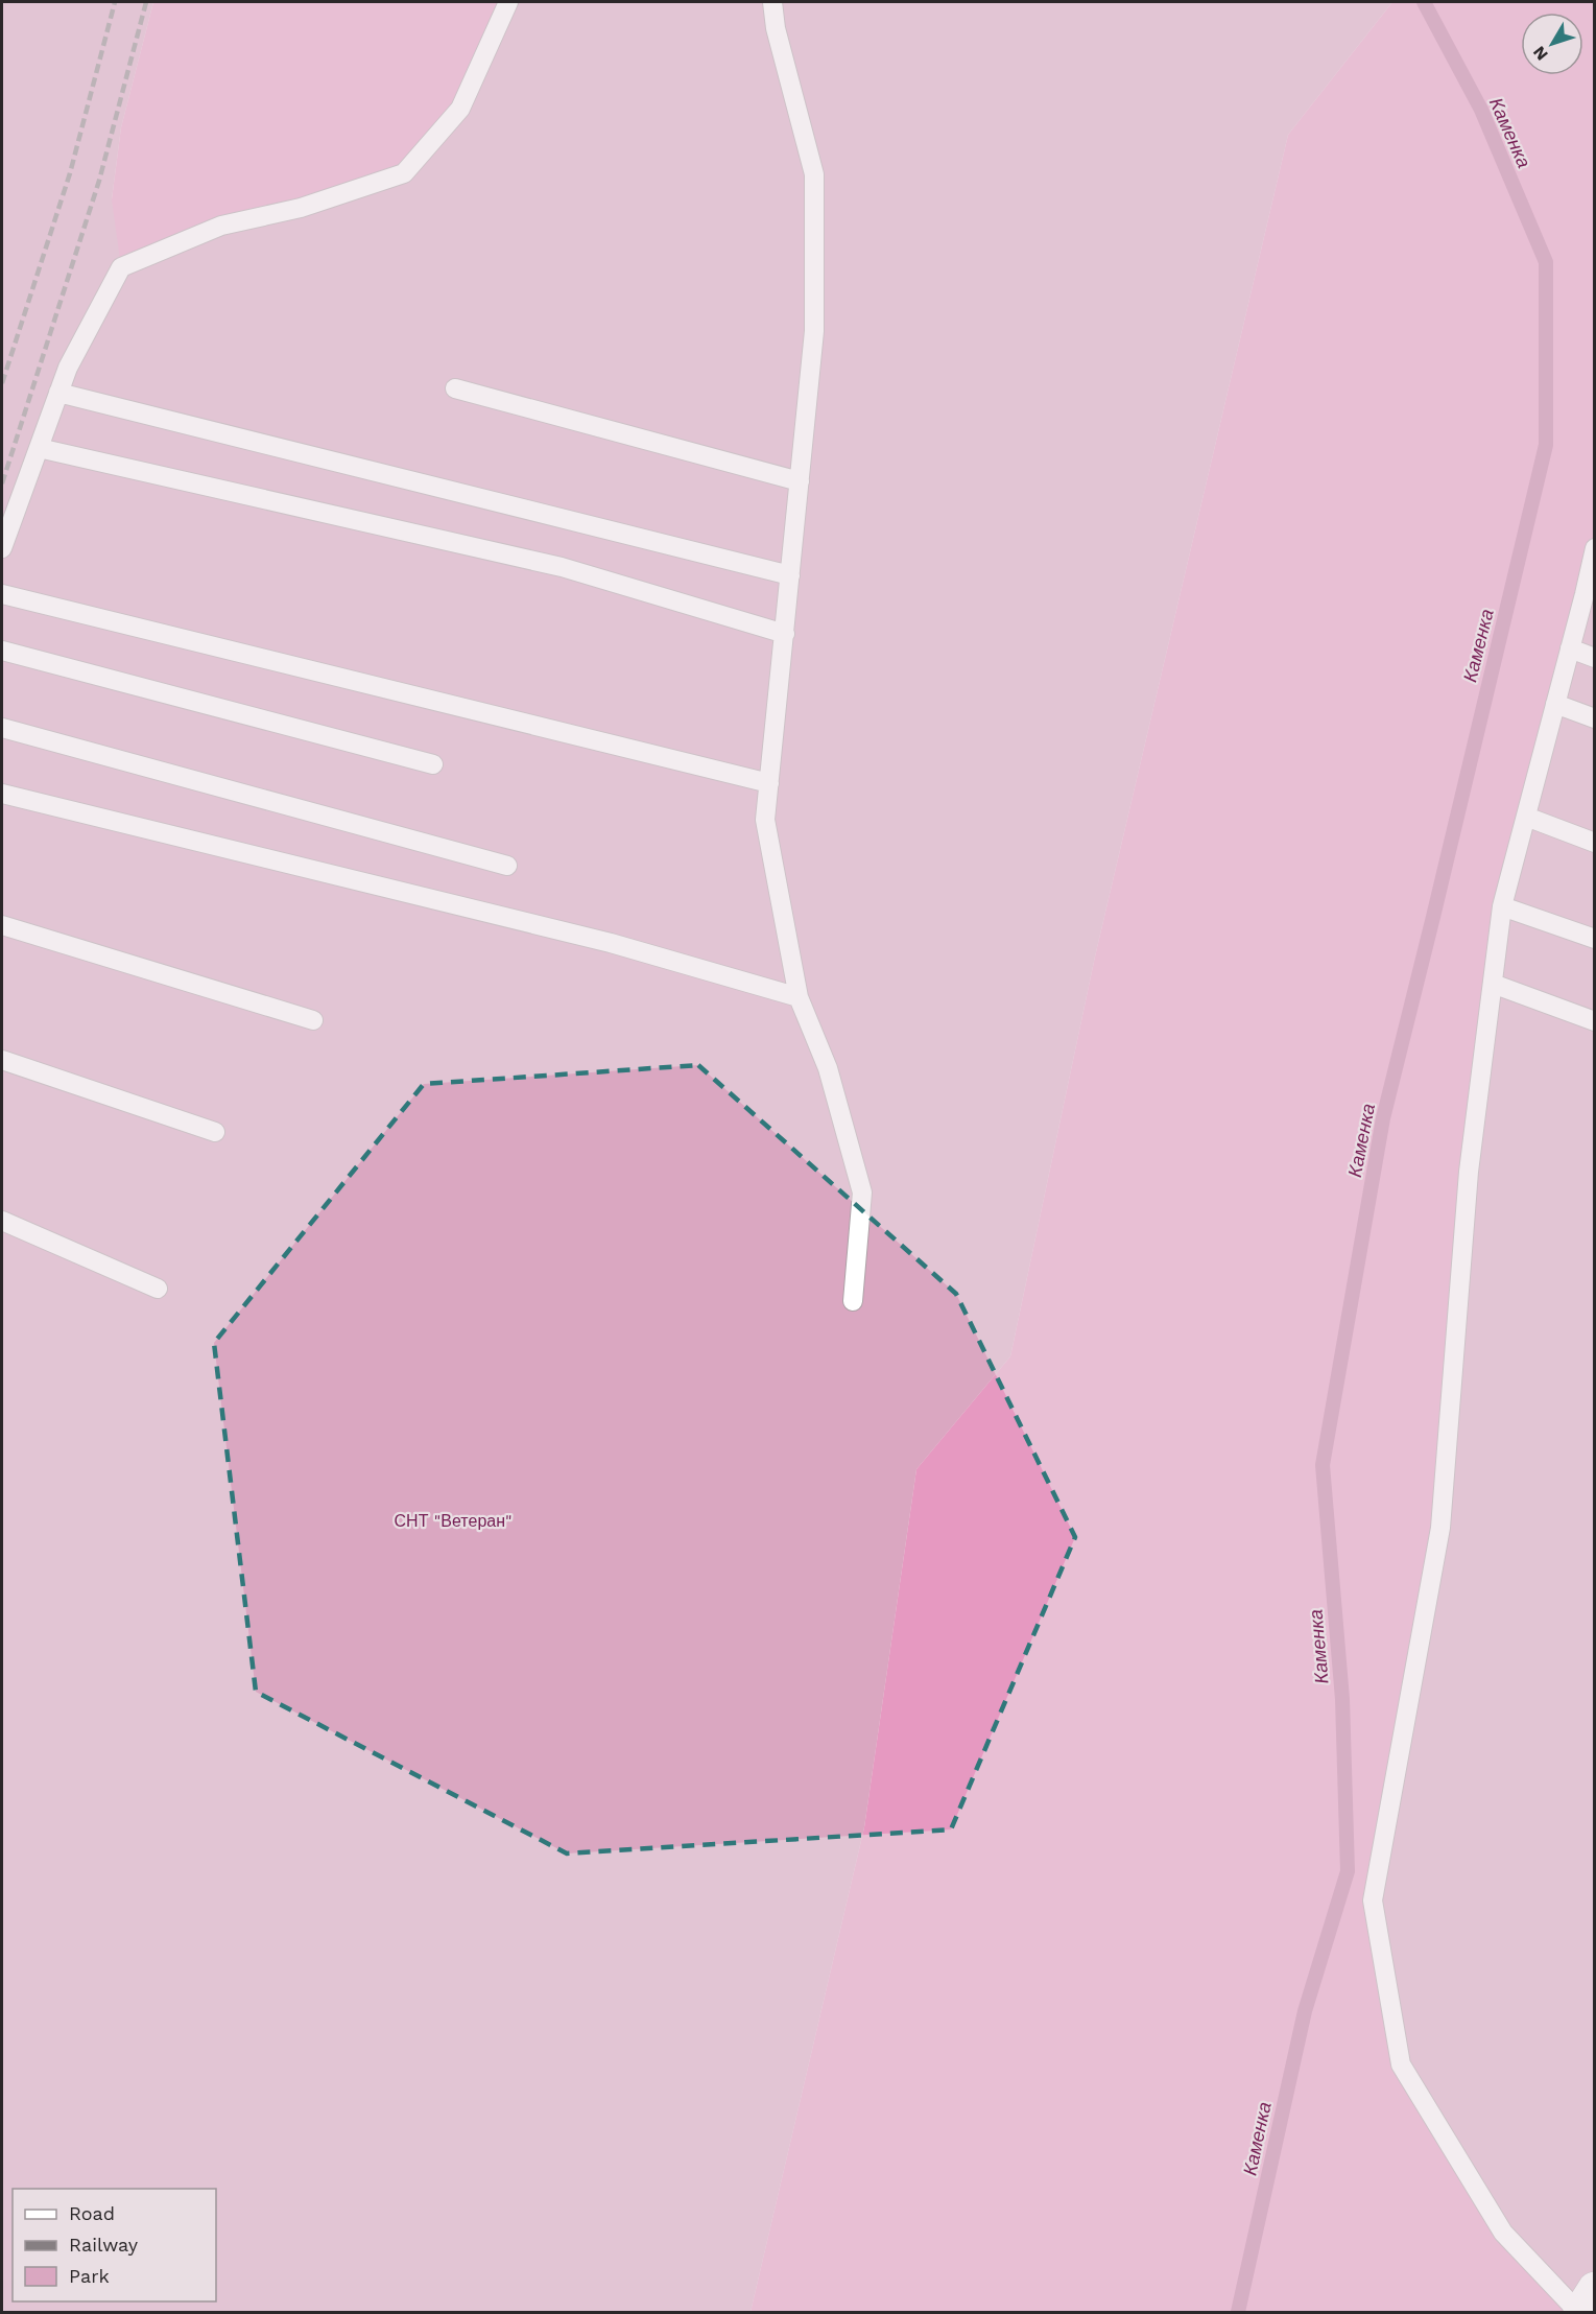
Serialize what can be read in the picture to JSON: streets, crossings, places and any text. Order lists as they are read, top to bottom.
{
  "water": ["Каменка"],
  "parks": ["СНТ \"Ветеран\""],
  "legend": ["Road", "Railway", "Park"],
  "north": "bottom left"
}
